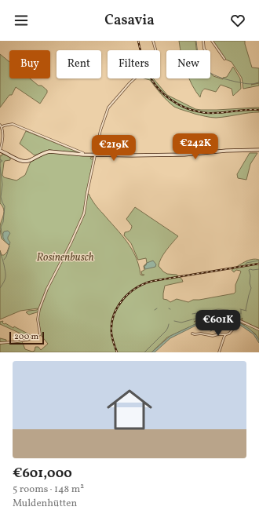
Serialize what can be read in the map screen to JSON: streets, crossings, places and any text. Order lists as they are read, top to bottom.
{
  "parks": ["Rosinenbusch"],
  "scale_bar": "200 m",
  "page": {
    "header": "Casavia",
    "chip": [
      "Buy",
      "Rent",
      "Filters",
      "New"
    ],
    "price": ["€242K", "€219K", "€601K"],
    "scale": "200 m",
    "list": [
      {
        "name": "€601,000",
        "note": "5 rooms · 148 m² · Muldenhütten"
      }
    ]
  }
}
